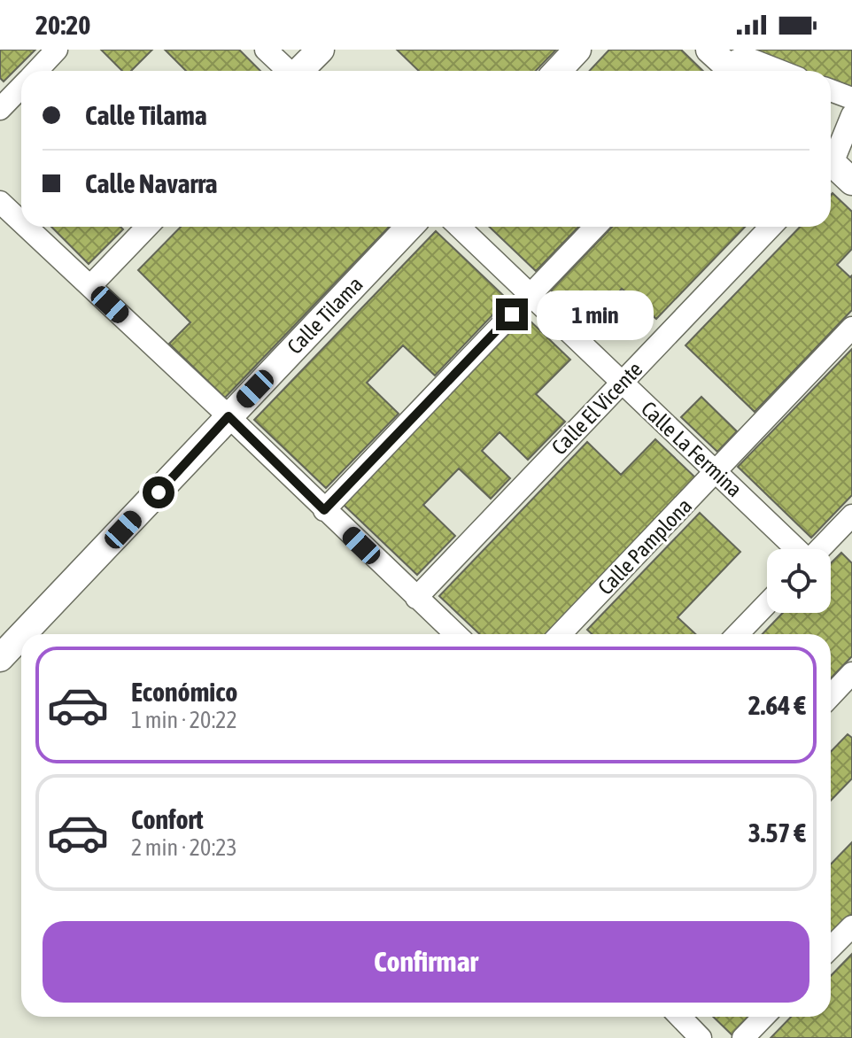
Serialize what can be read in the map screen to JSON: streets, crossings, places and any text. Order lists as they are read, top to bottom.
{
  "streets": {
    "street": [
      "Calle Tilama",
      "Calle El Vicente",
      "Calle La Fermina",
      "Calle Pamplona"
    ]
  },
  "crossings": [
    ["Calle El Vicente", "Calle La Fermina"],
    ["Calle La Fermina", "Calle Pamplona"]
  ],
  "page": {
    "status": "20:20",
    "banner": ["Calle Tilama", "Calle Navarra"],
    "bubble": "1 min",
    "list": [
      {
        "name": "Económico",
        "note": "1 min · 20:22",
        "value": "2.64 €"
      },
      {
        "name": "Confort",
        "note": "2 min · 20:23",
        "value": "3.57 €"
      }
    ],
    "buttons": "Confirmar"
  }
}
